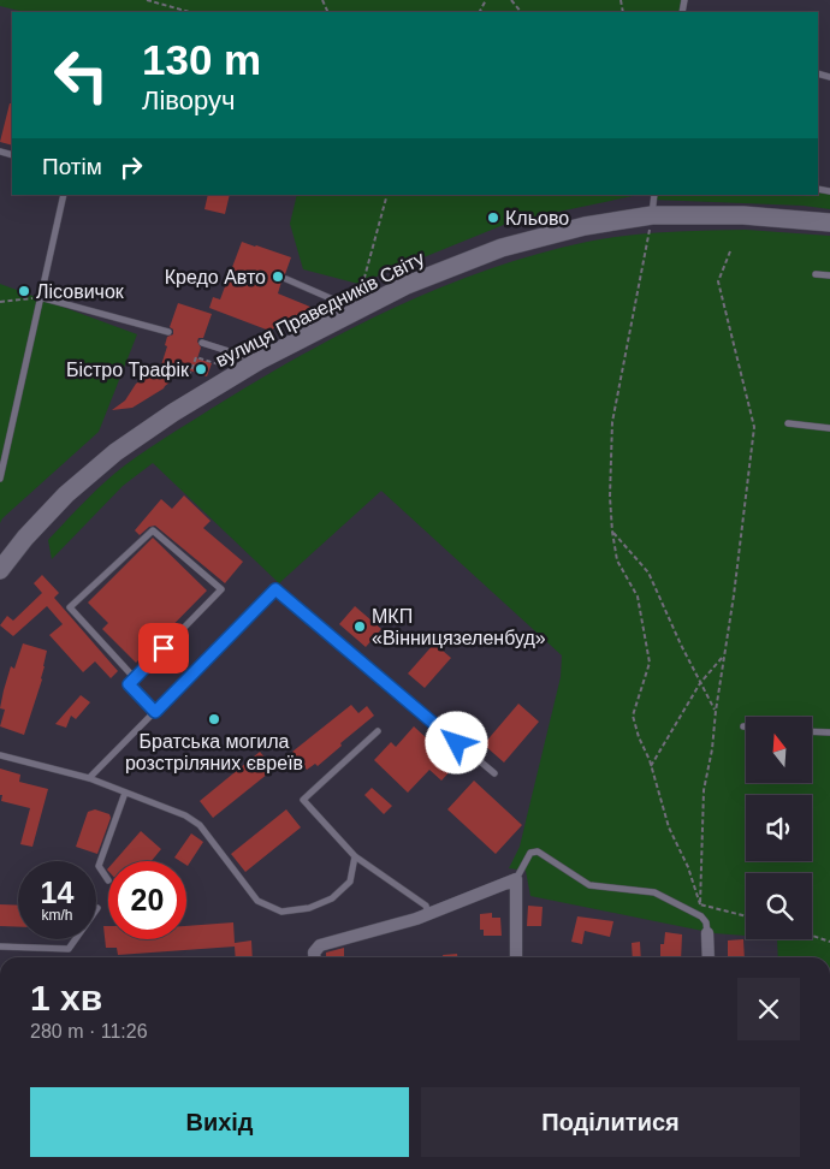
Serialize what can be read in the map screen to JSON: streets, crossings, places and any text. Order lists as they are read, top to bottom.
{
  "streets": {
    "main road": ["вулиця Праведників Світу"]
  },
  "places": [
    "Кльово",
    "Кредо Авто",
    "Лісовичок",
    "Бістро Трафік",
    "МКП «Вінницязеленбуд»",
    "Братська могила розстріляних євреїв"
  ],
  "north": "top",
  "page": {
    "turn": ["130 m", "Ліворуч"],
    "then": "Потім",
    "speed": "14 km/h",
    "limit": "20",
    "heading": ["1 хв", "280 m · 11:26"],
    "buttons": ["Вихід", "Поділитися"]
  }
}
